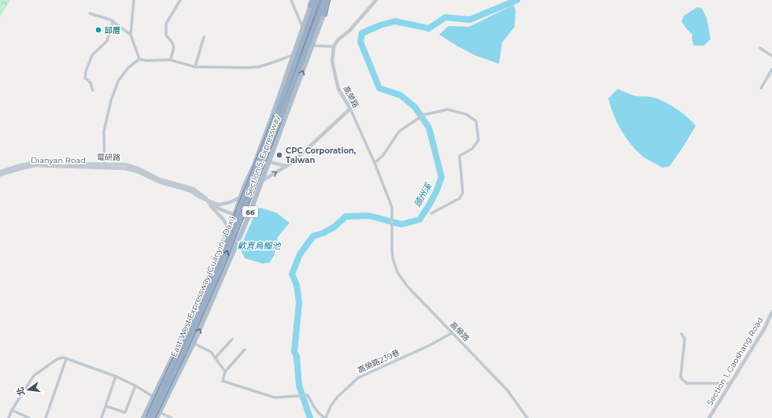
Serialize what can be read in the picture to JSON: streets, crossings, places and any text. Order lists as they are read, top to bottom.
{
  "streets": {
    "highway": ["66", "East-West Expressway (Guanyin - Daxi)"],
    "main road": ["Section 5, Expressway"],
    "street": [
      "高榮路",
      "電研路",
      "Dianyan Road",
      "高榮路239巷",
      "Section 1, Gaoshang Road"
    ]
  },
  "crossings": [
    ["高榮路", "高榮路239巷"],
    ["Section 5, Expressway", "Dianyan Road"],
    ["電研路", "Dianyan Road"]
  ],
  "water": ["頭州溪", "歡喜烏鰡池"],
  "places": ["邱厝", "CPC Corporation, Taiwan"],
  "north": "left"
}
